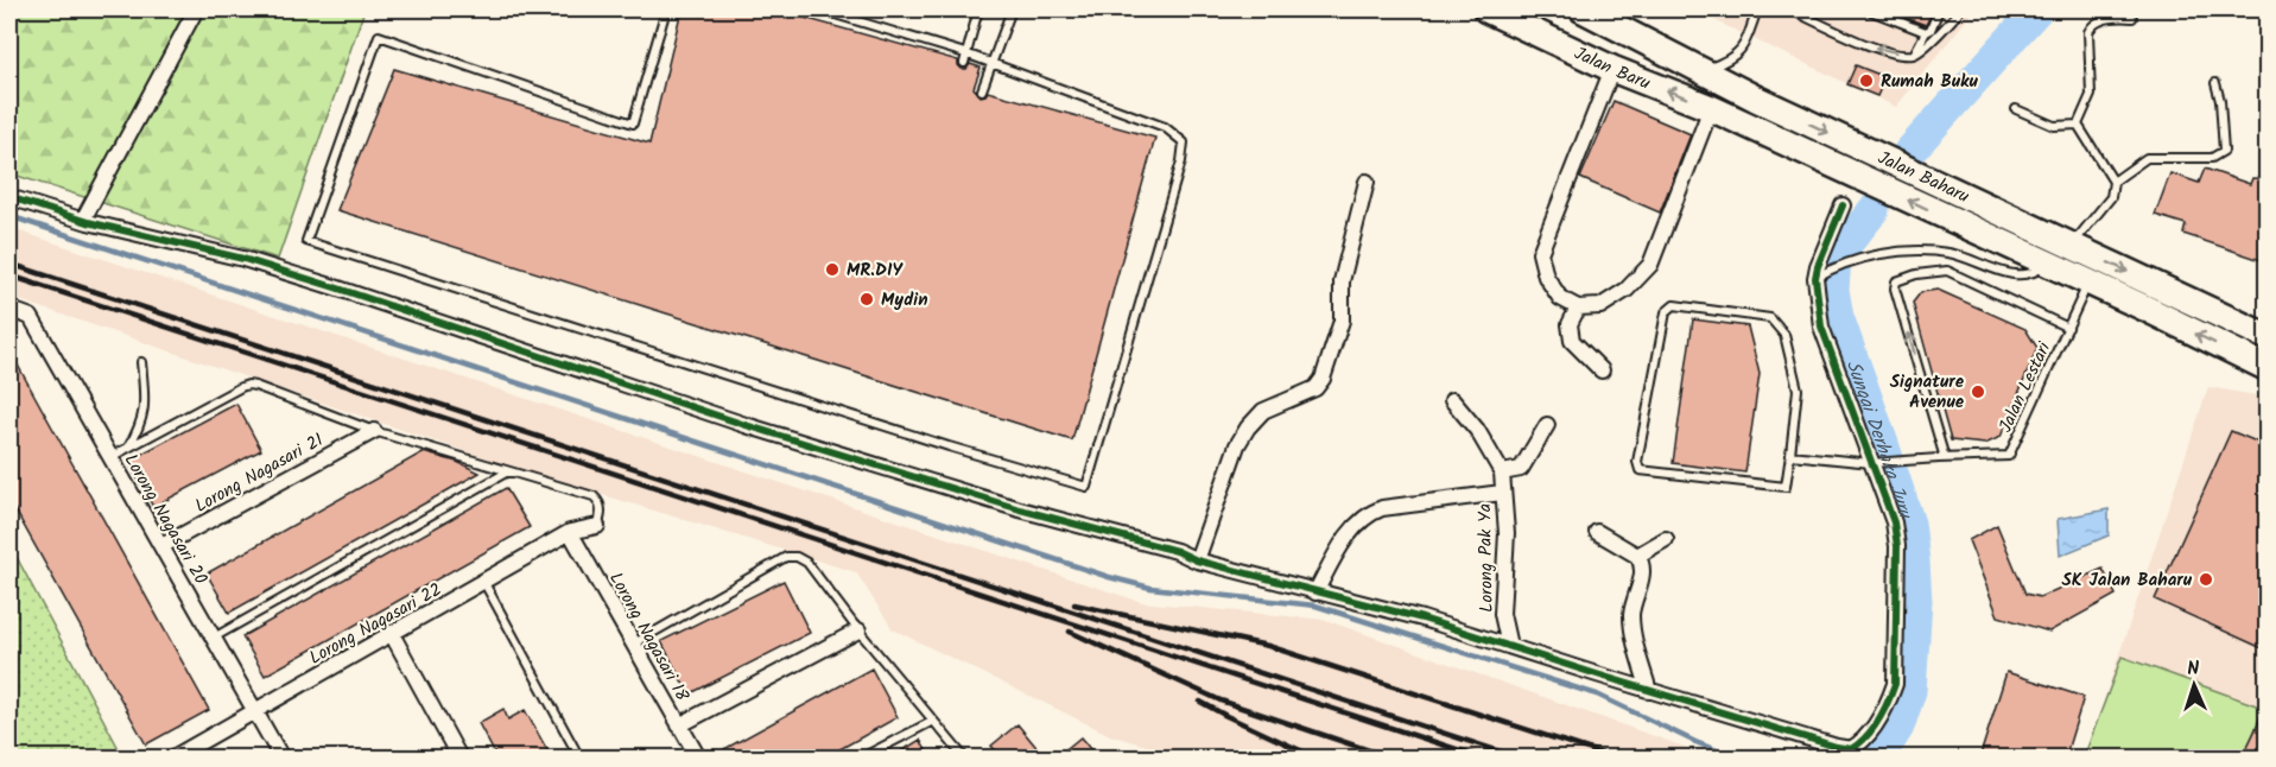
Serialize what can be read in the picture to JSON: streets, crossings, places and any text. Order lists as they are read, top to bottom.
{
  "streets": {
    "highway": ["Jalan Baru", "Jalan Baharu"],
    "street": [
      "Lorong Nagasari 21",
      "Lorong Nagasari 20",
      "Lorong Pak Ya",
      "Lorong Nagasari 22",
      "Lorong Nagasari 18"
    ],
    "lane": ["Jalan Lestari"]
  },
  "crossings": [
    ["Jalan Baru", "Jalan Baharu"],
    ["Jalan Baharu", "Jalan Lestari"],
    ["Lorong Nagasari 21", "Lorong Nagasari 20"],
    ["Lorong Nagasari 20", "Lorong Nagasari 22"],
    ["Lorong Nagasari 22", "Lorong Nagasari 18"]
  ],
  "one_way": ["Jalan Baru"],
  "water": ["Sungai Derhaka Juru"],
  "places": [
    "Rumah Buku",
    "MR.DIY",
    "Mydin",
    "Signature Avenue",
    "SK Jalan Baharu"
  ],
  "north": "top"
}
